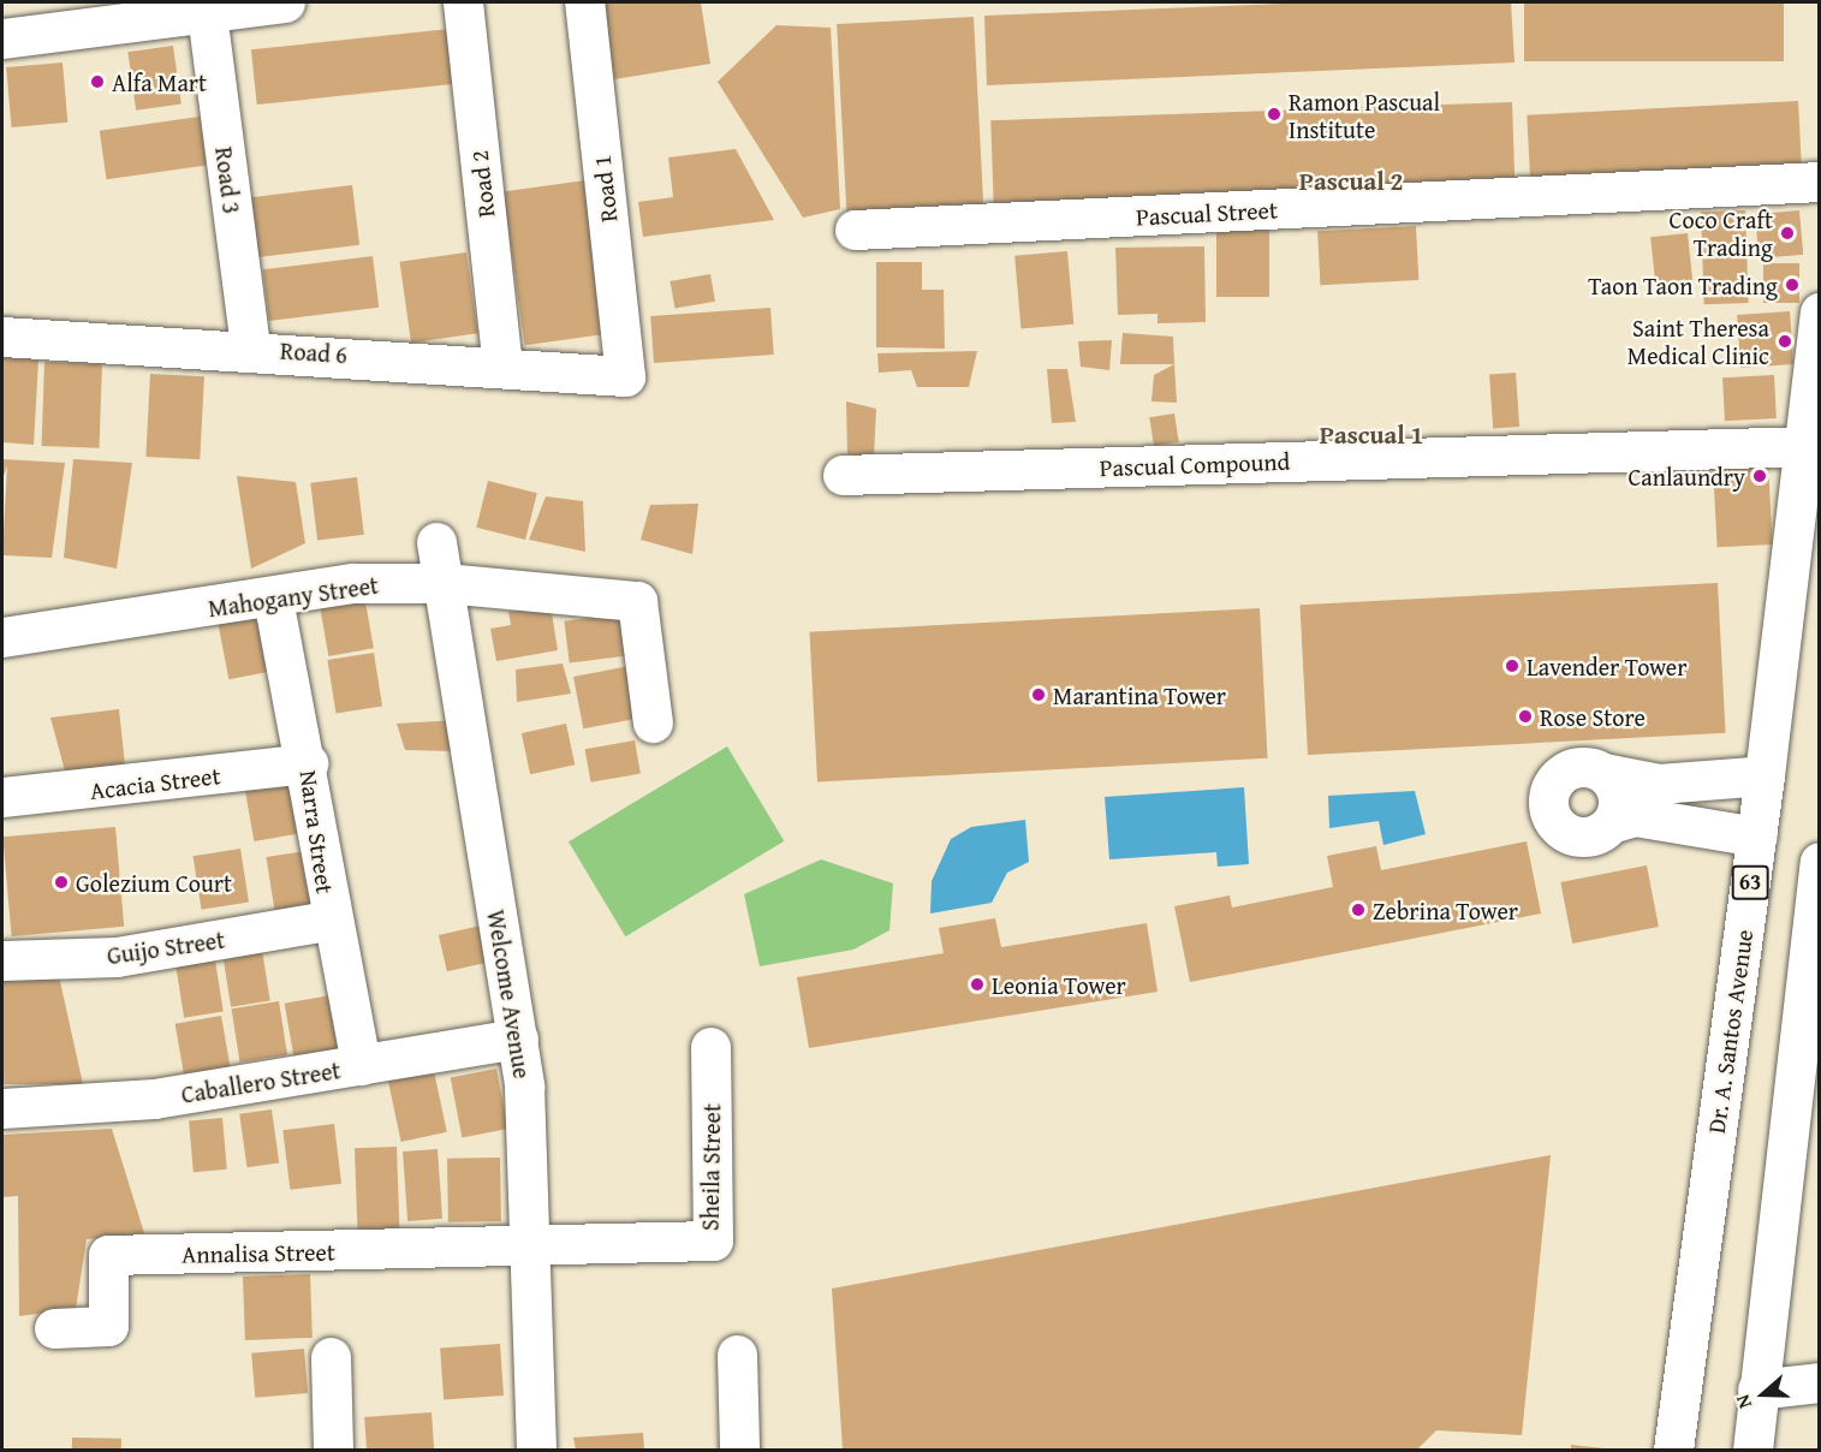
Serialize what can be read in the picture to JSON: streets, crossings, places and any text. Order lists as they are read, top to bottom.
{
  "streets": {
    "street": [
      "Road 3",
      "Road 2",
      "Road 1",
      "Pascual Street",
      "Road 6",
      "Pascual Compound",
      "Mahogany Street",
      "Acacia Street",
      "Narra Street",
      "63",
      "Guijo Street",
      "Welcome Avenue",
      "Dr. A. Santos Avenue",
      "Caballero Street",
      "Sheila Street",
      "Annalisa Street"
    ]
  },
  "crossings": [
    ["Road 3", "Road 6"],
    ["Road 2", "Road 6"],
    ["Road 1", "Road 6"],
    ["Pascual Compound", "Dr. A. Santos Avenue"],
    ["Mahogany Street", "Narra Street"],
    ["Mahogany Street", "Welcome Avenue"],
    ["Acacia Street", "Narra Street"],
    ["Narra Street", "Guijo Street"],
    ["Narra Street", "Caballero Street"],
    ["Welcome Avenue", "Caballero Street"],
    ["Welcome Avenue", "Sheila Street"],
    ["Welcome Avenue", "Annalisa Street"],
    ["Sheila Street", "Annalisa Street"]
  ],
  "districts": ["Pascual 2", "Pascual 1"],
  "places": [
    "Alfa Mart",
    "Ramon Pascual Institute",
    "Coco Craft Trading",
    "Taon Taon Trading",
    "Saint Theresa Medical Clinic",
    "Canlaundry",
    "Lavender Tower",
    "Marantina Tower",
    "Rose Store",
    "Golezium Court",
    "Zebrina Tower",
    "Leonia Tower"
  ],
  "north": "left"
}
